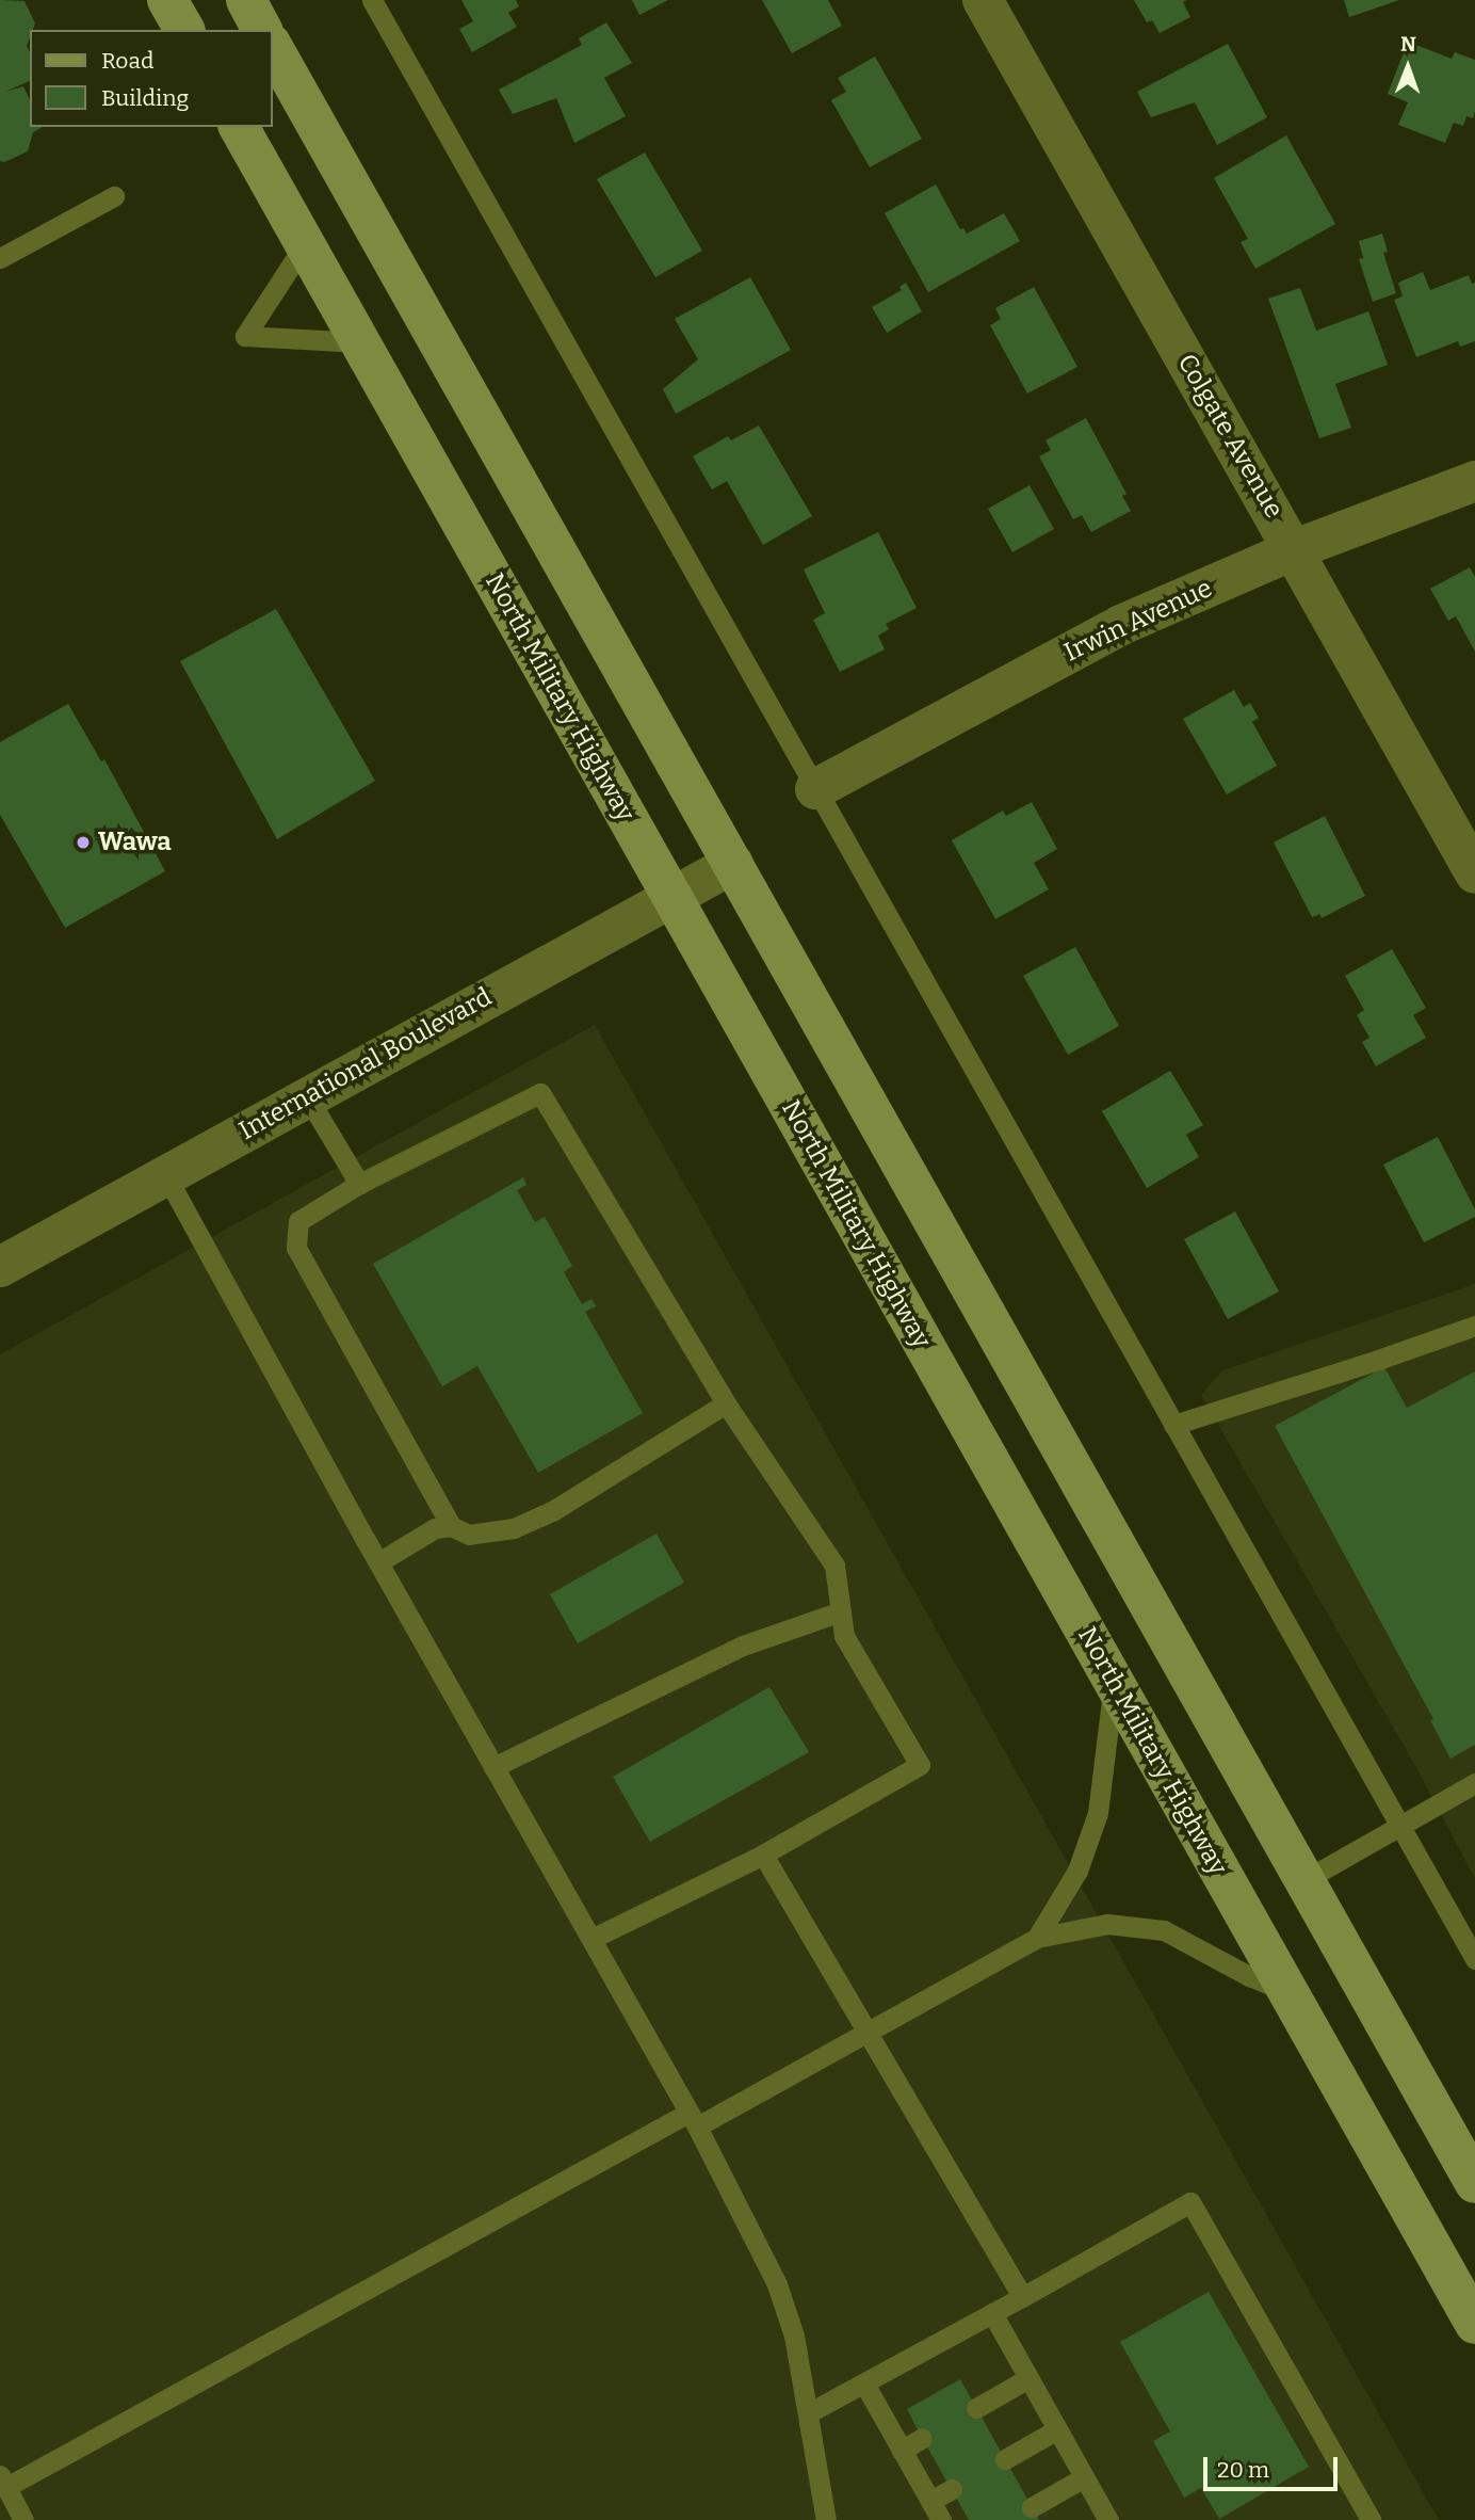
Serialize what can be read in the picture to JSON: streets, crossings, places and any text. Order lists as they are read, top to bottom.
{
  "streets": {
    "main road": ["North Military Highway"],
    "street": ["Colgate Avenue", "Irwin Avenue", "International Boulevard"]
  },
  "crossings": [
    ["Colgate Avenue", "Irwin Avenue"],
    ["North Military Highway", "International Boulevard"]
  ],
  "places": ["Wawa"],
  "legend": ["Road", "Building"],
  "scale_bar": "20 m",
  "north": "top"
}
